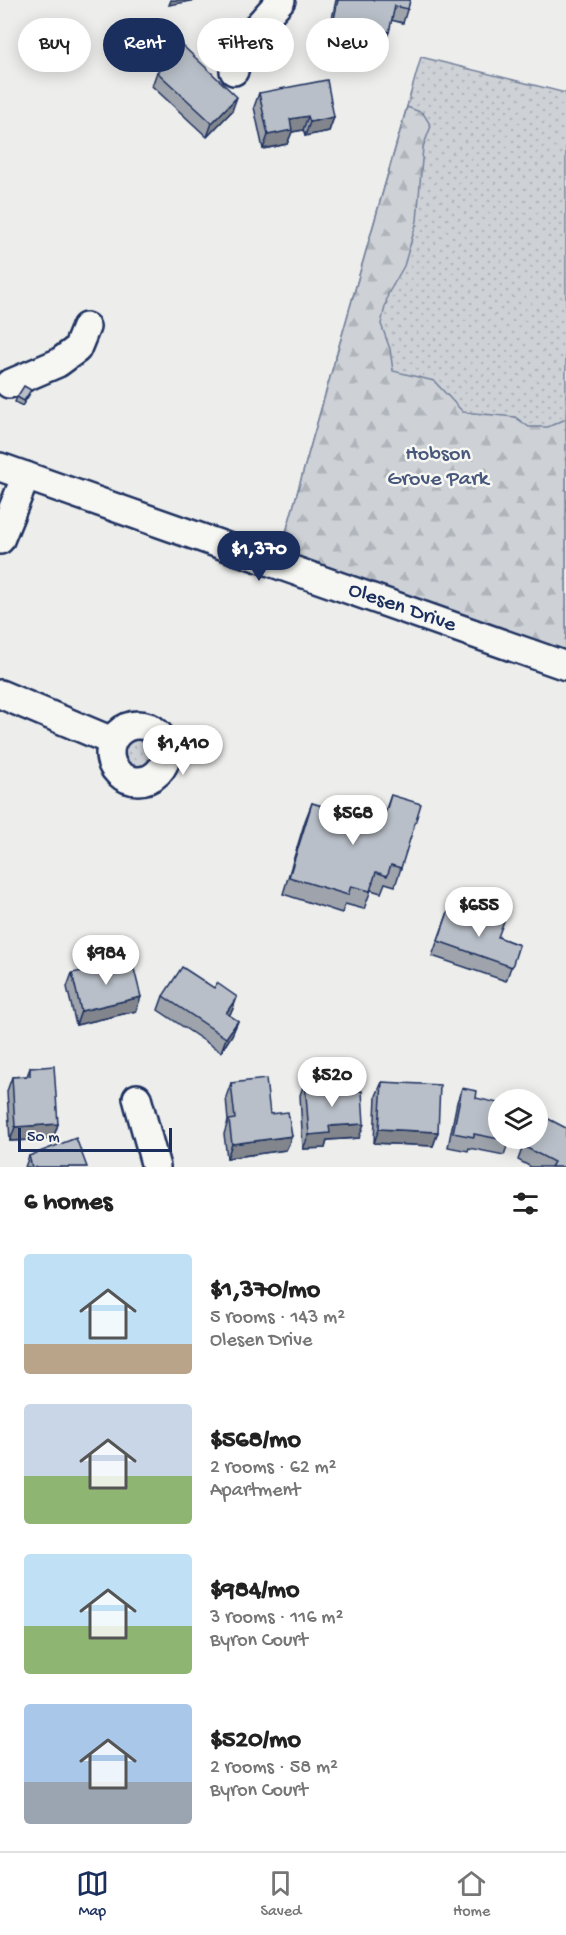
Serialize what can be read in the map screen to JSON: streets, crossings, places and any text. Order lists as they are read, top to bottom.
{
  "streets": {
    "street": ["Olesen Drive"]
  },
  "parks": ["Hobson Grove Park"],
  "scale_bar": "50 m",
  "page": {
    "chip": [
      "Buy",
      "Rent",
      "Filters",
      "New"
    ],
    "price": [
      "$1,370",
      "$1,410",
      "$568",
      "$655",
      "$984",
      "$520"
    ],
    "scale": "50 m",
    "heading": "6 homes",
    "list": [
      {
        "name": "$1,370/mo",
        "note": "5 rooms · 143 m² · Olesen Drive"
      },
      {
        "name": "$568/mo",
        "note": "2 rooms · 62 m² · Apartment"
      },
      {
        "name": "$984/mo",
        "note": "3 rooms · 116 m² · Byron Court"
      },
      {
        "name": "$520/mo",
        "note": "2 rooms · 58 m² · Byron Court"
      }
    ],
    "tabs": ["Map", "Saved", "Home"]
  }
}
